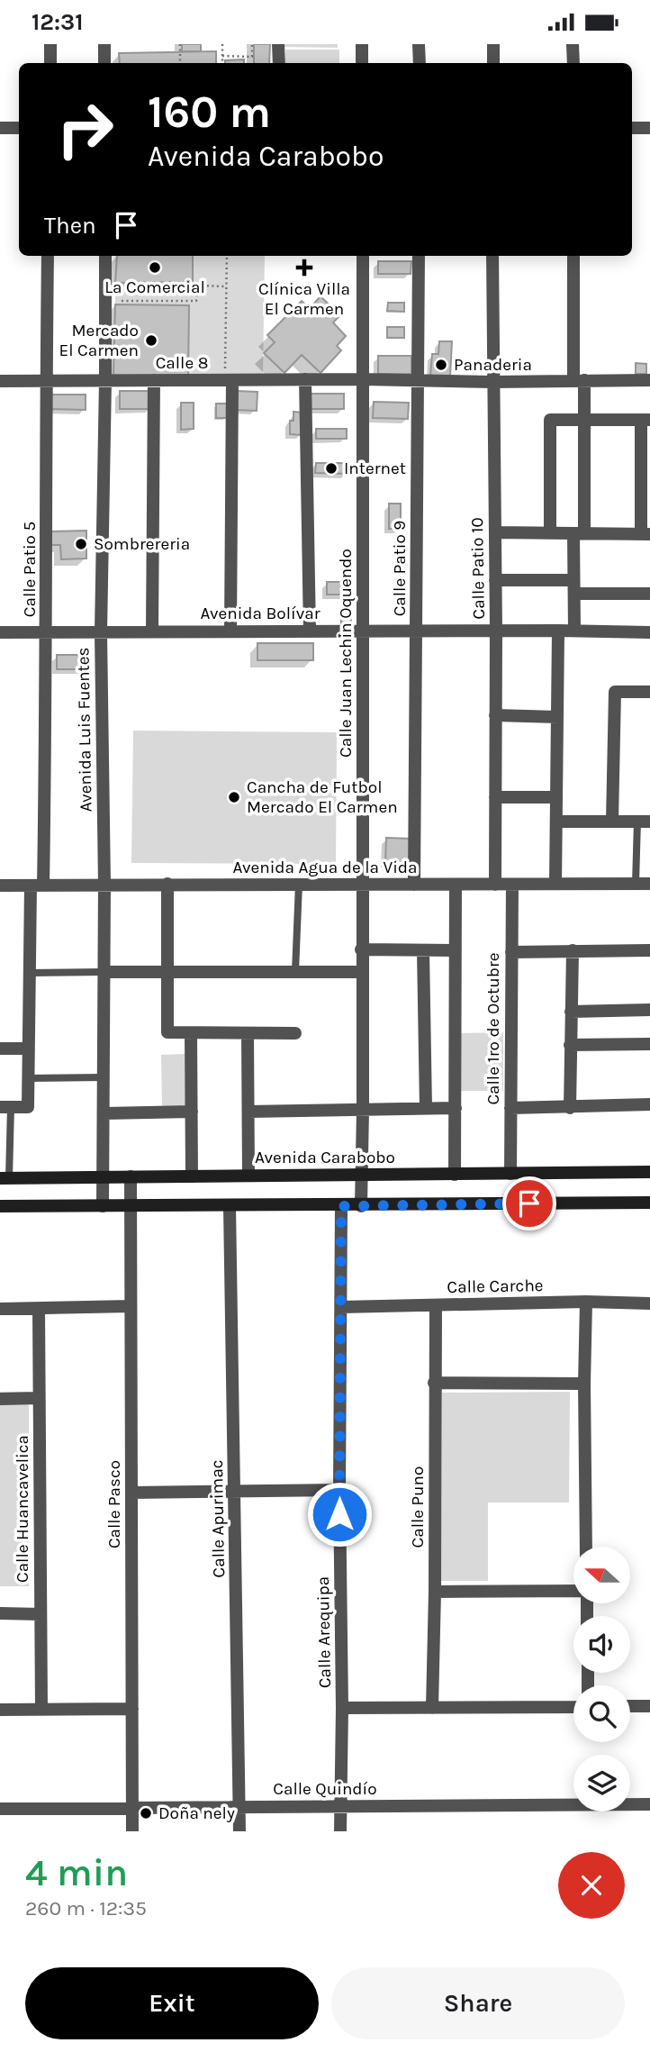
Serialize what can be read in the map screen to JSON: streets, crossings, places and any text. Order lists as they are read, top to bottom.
{
  "streets": {
    "street": [
      "Calle 8",
      "Calle Patio 9",
      "Calle Patio 10",
      "Calle Patio 5",
      "Avenida Bolívar",
      "Calle Juan Lechin Oquendo",
      "Avenida Luis Fuentes",
      "Avenida Agua de la Vida",
      "Calle 1ro de Octubre",
      "Avenida Carabobo",
      "Calle Carche",
      "Calle Pasco",
      "Calle Puno",
      "Calle Huancavelica",
      "Calle Apurimac",
      "Calle Arequipa",
      "Calle Quindío"
    ]
  },
  "crossings": [
    ["Calle 8", "Calle Patio 9"],
    ["Calle 8", "Calle Patio 10"],
    ["Calle 8", "Calle Patio 5"],
    ["Calle 8", "Calle Juan Lechin Oquendo"],
    ["Calle 8", "Avenida Luis Fuentes"],
    ["Calle Patio 9", "Avenida Bolívar"],
    ["Calle Patio 9", "Avenida Agua de la Vida"],
    ["Calle Patio 10", "Avenida Bolívar"],
    ["Calle Patio 10", "Avenida Agua de la Vida"],
    ["Calle Patio 5", "Avenida Bolívar"],
    ["Calle Patio 5", "Avenida Agua de la Vida"],
    ["Avenida Bolívar", "Calle Juan Lechin Oquendo"],
    ["Avenida Bolívar", "Avenida Luis Fuentes"],
    ["Calle Juan Lechin Oquendo", "Avenida Agua de la Vida"],
    ["Calle Juan Lechin Oquendo", "Avenida Carabobo"],
    ["Avenida Luis Fuentes", "Avenida Agua de la Vida"],
    ["Avenida Luis Fuentes", "Avenida Carabobo"],
    ["Avenida Agua de la Vida", "Calle 1ro de Octubre"],
    ["Calle 1ro de Octubre", "Avenida Carabobo"],
    ["Avenida Carabobo", "Calle Pasco"],
    ["Calle Carche", "Calle Puno"],
    ["Calle Carche", "Calle Arequipa"],
    ["Calle Pasco", "Calle Quindío"],
    ["Calle Apurimac", "Calle Quindío"],
    ["Calle Arequipa", "Calle Quindío"]
  ],
  "places": {
    "other": [
      "La Comercial",
      "Mercado El Carmen",
      "Panaderia",
      "Internet",
      "Sombrereria",
      "Cancha de Futbol Mercado El Carmen",
      "Doña nely"
    ],
    "health": ["Clínica Villa El Carmen"]
  },
  "north": "left",
  "page": {
    "status": "12:31",
    "turn": ["160 m", "Avenida Carabobo"],
    "then": "Then",
    "heading": ["4 min", "260 m · 12:35"],
    "buttons": ["Exit", "Share"]
  }
}
